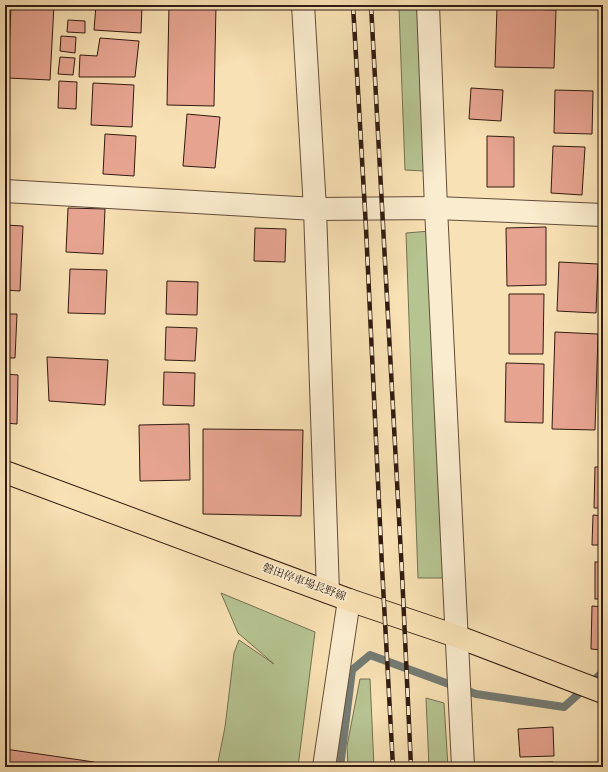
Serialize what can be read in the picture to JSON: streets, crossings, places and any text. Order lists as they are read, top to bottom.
{
  "streets": {
    "main road": ["磐田停車場長野線"]
  }
}
